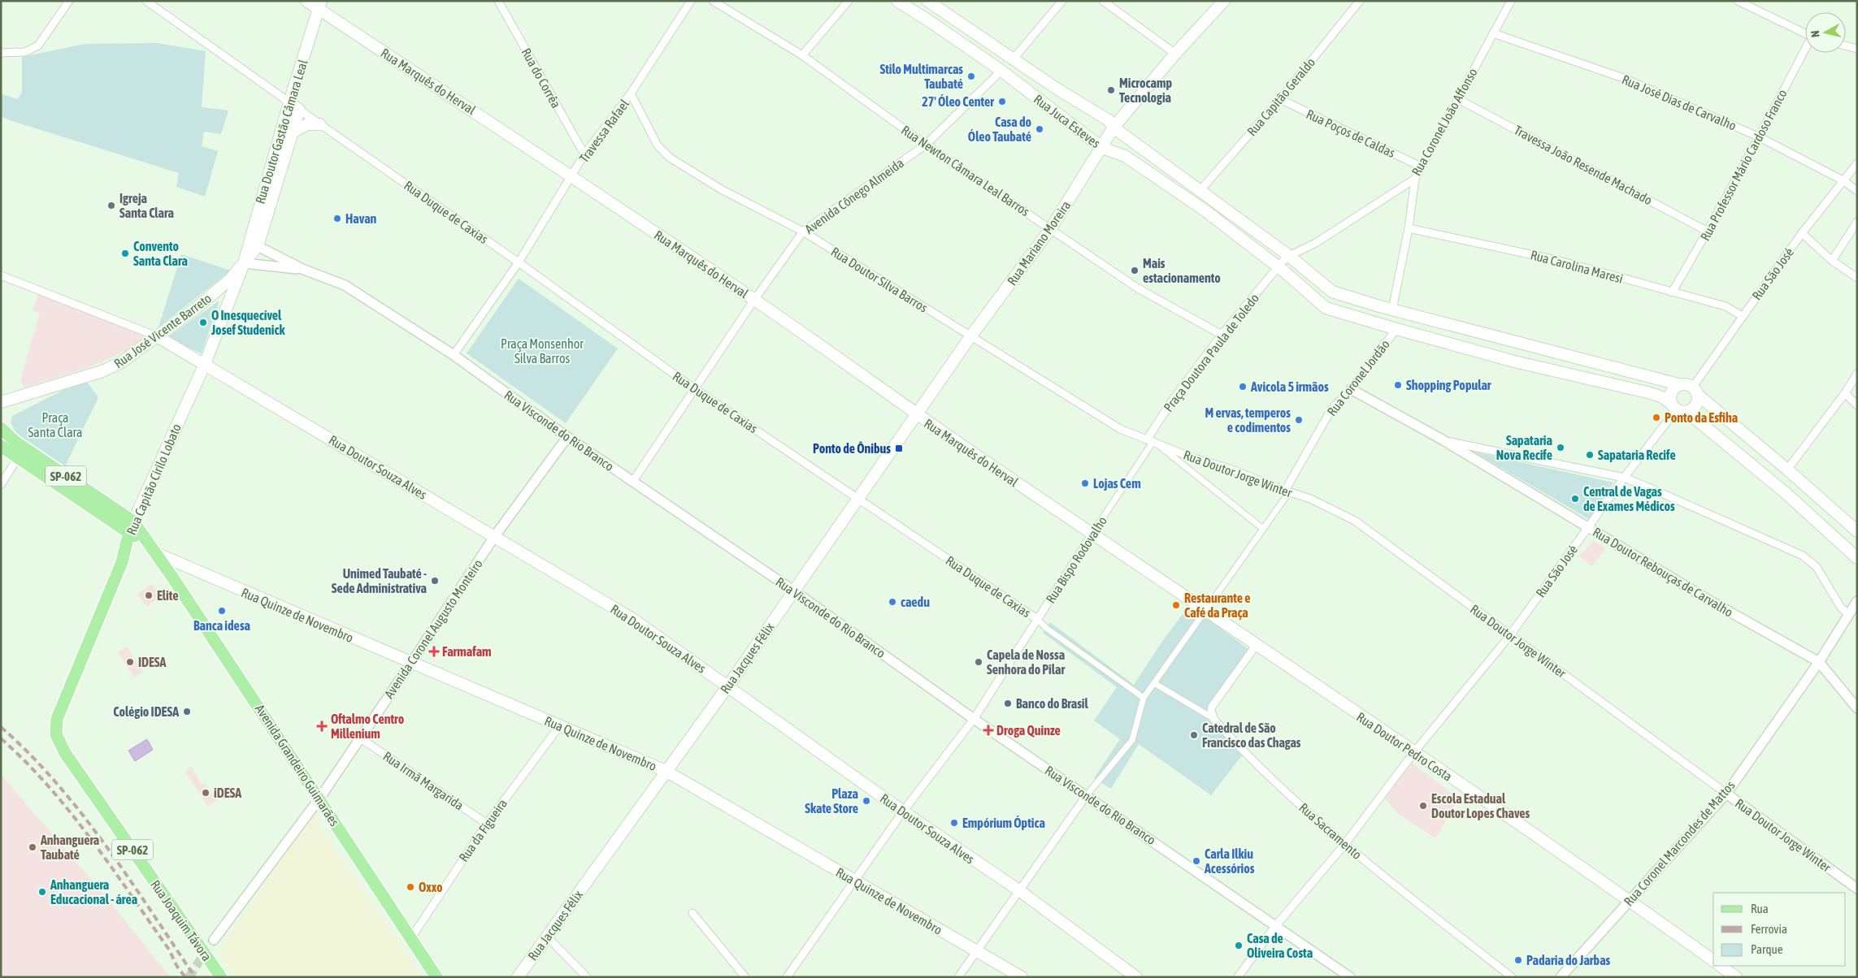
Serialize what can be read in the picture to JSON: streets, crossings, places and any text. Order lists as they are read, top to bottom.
{
  "streets": {
    "main road": [
      "Rua Marquês do Herval",
      "Rua Juca Esteves",
      "Rua Doutor Gastão Câmara Leal",
      "Rua Duque de Caxias",
      "Rua Mariano Moreira",
      "Rua José Vicente Barreto",
      "Rua Doutor Souza Alves",
      "SP-062",
      "Rua Capitão Cirilo Lobato",
      "Rua Quinze de Novembro",
      "Rua Jacques Félix",
      "Rua Doutor Pedro Costa",
      "Avenida Grandeiro Guimarães",
      "Rua Joaquim Távora"
    ],
    "street": [
      "Rua do Corrêa",
      "Rua Capitão Geraldo",
      "Rua José Dias de Carvalho",
      "Rua Coronel João Affonso",
      "Travessa Rafael",
      "Rua Poços de Caldas",
      "Travessa João Resende Machado",
      "Rua Professor Mário Cardoso Franco",
      "Rua Newton Câmara Leal Barros",
      "Avenida Cônego Almeida",
      "Rua Carolina Maresi",
      "Rua São José",
      "Rua Doutor Silva Barros",
      "Praça Doutora Paula de Toledo",
      "Rua Coronel Jordão",
      "Rua Visconde do Rio Branco",
      "Rua Doutor Jorge Winter",
      "Rua Bispo Rodovalho",
      "Rua Doutor Rebouças de Carvalho",
      "Avenida Coronel Augusto Monteiro",
      "Rua Irmã Margarida",
      "Rua da Figueira",
      "Rua Sacramento",
      "Rua Coronel Marcondes de Mattos"
    ]
  },
  "crossings": [
    ["Rua do Corrêa", "Travessa Rafael"],
    ["Rua Marquês do Herval", "Travessa Rafael"],
    ["Rua Marquês do Herval", "Rua Doutor Gastão Câmara Leal"],
    ["Rua Marquês do Herval", "Avenida Cônego Almeida"],
    ["Rua Marquês do Herval", "Rua Bispo Rodovalho"],
    ["Rua Marquês do Herval", "Rua Jacques Félix"],
    ["Rua Marquês do Herval", "Rua Doutor Pedro Costa"],
    ["Rua Capitão Geraldo", "Rua Juca Esteves"],
    ["Rua Capitão Geraldo", "Rua Poços de Caldas"],
    ["Rua José Dias de Carvalho", "Rua Coronel João Affonso"],
    ["Rua José Dias de Carvalho", "Rua Professor Mário Cardoso Franco"],
    ["Rua José Dias de Carvalho", "Rua São José"],
    ["Rua Juca Esteves", "Rua Coronel João Affonso"],
    ["Rua Juca Esteves", "Avenida Cônego Almeida"],
    ["Rua Juca Esteves", "Rua Mariano Moreira"],
    ["Rua Juca Esteves", "Rua São José"],
    ["Rua Juca Esteves", "Praça Doutora Paula de Toledo"],
    ["Rua Juca Esteves", "Rua Coronel Jordão"],
    ["Rua Coronel João Affonso", "Rua Poços de Caldas"],
    ["Rua Coronel João Affonso", "Travessa João Resende Machado"],
    ["Rua Coronel João Affonso", "Praça Doutora Paula de Toledo"],
    ["Travessa Rafael", "Rua Duque de Caxias"],
    ["Travessa Rafael", "Rua Doutor Silva Barros"],
    ["Rua Doutor Gastão Câmara Leal", "Rua Duque de Caxias"],
    ["Rua Doutor Gastão Câmara Leal", "Rua Visconde do Rio Branco"],
    ["Travessa João Resende Machado", "Rua Professor Mário Cardoso Franco"],
    ["Rua Professor Mário Cardoso Franco", "Rua Carolina Maresi"],
    ["Rua Newton Câmara Leal Barros", "Avenida Cônego Almeida"],
    ["Rua Newton Câmara Leal Barros", "Rua Mariano Moreira"],
    ["Rua Newton Câmara Leal Barros", "Praça Doutora Paula de Toledo"],
    ["Avenida Cônego Almeida", "Rua Duque de Caxias"],
    ["Avenida Cônego Almeida", "Rua Doutor Silva Barros"],
    ["Avenida Cônego Almeida", "Rua Visconde do Rio Branco"],
    ["Rua Duque de Caxias", "Rua Coronel Jordão"],
    ["Rua Duque de Caxias", "Rua Bispo Rodovalho"],
    ["Rua Duque de Caxias", "Rua Jacques Félix"],
    ["Rua Mariano Moreira", "Rua Doutor Silva Barros"],
    ["Rua Mariano Moreira", "Rua Jacques Félix"],
    ["Rua Carolina Maresi", "Rua São José"],
    ["Rua São José", "Rua Visconde do Rio Branco"],
    ["Rua São José", "Rua Doutor Jorge Winter"],
    ["Rua São José", "Rua Doutor Rebouças de Carvalho"],
    ["Rua São José", "Rua Doutor Pedro Costa"],
    ["Rua São José", "Rua Sacramento"],
    ["Rua Doutor Silva Barros", "Praça Doutora Paula de Toledo"],
    ["Rua Doutor Silva Barros", "Rua Doutor Jorge Winter"],
    ["Rua Doutor Silva Barros", "Rua Bispo Rodovalho"],
    ["Rua Doutor Silva Barros", "Rua Jacques Félix"],
    ["Rua José Vicente Barreto", "Rua Visconde do Rio Branco"],
    ["Rua José Vicente Barreto", "Rua Doutor Souza Alves"],
    ["Rua José Vicente Barreto", "Rua Capitão Cirilo Lobato"],
    ["Praça Doutora Paula de Toledo", "Rua Doutor Jorge Winter"],
    ["Praça Doutora Paula de Toledo", "Rua Bispo Rodovalho"],
    ["Rua Coronel Jordão", "Rua Doutor Jorge Winter"],
    ["Rua Coronel Jordão", "Rua Doutor Rebouças de Carvalho"],
    ["Rua Coronel Jordão", "Rua Doutor Pedro Costa"],
    ["Rua Coronel Jordão", "Rua Sacramento"],
    ["Rua Visconde do Rio Branco", "Rua Capitão Cirilo Lobato"],
    ["Rua Visconde do Rio Branco", "Rua Bispo Rodovalho"],
    ["Rua Visconde do Rio Branco", "Avenida Coronel Augusto Monteiro"],
    ["Rua Visconde do Rio Branco", "Rua Jacques Félix"],
    ["Rua Doutor Souza Alves", "Rua Capitão Cirilo Lobato"],
    ["Rua Doutor Souza Alves", "Rua Bispo Rodovalho"],
    ["Rua Doutor Souza Alves", "Avenida Coronel Augusto Monteiro"],
    ["Rua Doutor Souza Alves", "Rua Jacques Félix"],
    ["Rua Doutor Jorge Winter", "Rua Bispo Rodovalho"],
    ["Rua Doutor Jorge Winter", "Rua Coronel Marcondes de Mattos"],
    ["Rua Capitão Cirilo Lobato", "Rua Quinze de Novembro"],
    ["Rua Capitão Cirilo Lobato", "Rua Joaquim Távora"],
    ["Rua Bispo Rodovalho", "Rua Quinze de Novembro"],
    ["Rua Bispo Rodovalho", "Rua Doutor Pedro Costa"],
    ["Rua Doutor Rebouças de Carvalho", "Rua Coronel Marcondes de Mattos"],
    ["Rua Quinze de Novembro", "Avenida Coronel Augusto Monteiro"],
    ["Rua Quinze de Novembro", "Rua Jacques Félix"],
    ["Rua Quinze de Novembro", "Avenida Grandeiro Guimarães"],
    ["Rua Quinze de Novembro", "Rua da Figueira"],
    ["Avenida Coronel Augusto Monteiro", "Avenida Grandeiro Guimarães"],
    ["Avenida Coronel Augusto Monteiro", "Rua Irmã Margarida"],
    ["Rua Doutor Pedro Costa", "Rua Coronel Marcondes de Mattos"],
    ["Avenida Grandeiro Guimarães", "Rua da Figueira"],
    ["Rua Irmã Margarida", "Rua da Figueira"]
  ],
  "parks": ["Praça Monsenhor Silva Barros", "Praça Santa Clara"],
  "places": {
    "other": [
      "Stilo Multimarcas Taubaté",
      "Microcamp Tecnologia",
      "27' Óleo Center",
      "Casa do Óleo Taubaté",
      "Igreja Santa Clara",
      "Havan",
      "Convento Santa Clara",
      "Mais estacionamento",
      "O Inesquecível Josef Studenick",
      "Shopping Popular",
      "Avicola 5 irmãos",
      "Ponto da Esfiha",
      "M ervas, temperos e codimentos",
      "Sapataria Nova Recife",
      "Sapataria Recife",
      "Lojas Cem",
      "Central de Vagas de Exames Médicos",
      "Unimed Taubaté - Sede Administrativa",
      "Elite",
      "caedu",
      "Restaurante e Café da Praça",
      "Banca idesa",
      "IDESA",
      "Capela de Nossa Senhora do Pilar",
      "Banco do Brasil",
      "Colégio IDESA",
      "Catedral de São Francisco das Chagas",
      "iDESA",
      "Plaza Skate Store",
      "Escola Estadual Doutor Lopes Chaves",
      "Empórium Óptica",
      "Anhanguera Taubaté",
      "Carla Ilkiu Acessórios",
      "Oxxo",
      "Anhanguera Educacional - área",
      "Casa de Oliveira Costa",
      "Padaria do Jarbas"
    ],
    "transit": ["Ponto de Ônibus"],
    "health": ["Farmafam", "Oftalmo Centro Millenium", "Droga Quinze"]
  },
  "legend": ["Rua", "Ferrovia", "Parque"],
  "north": "left"
}
